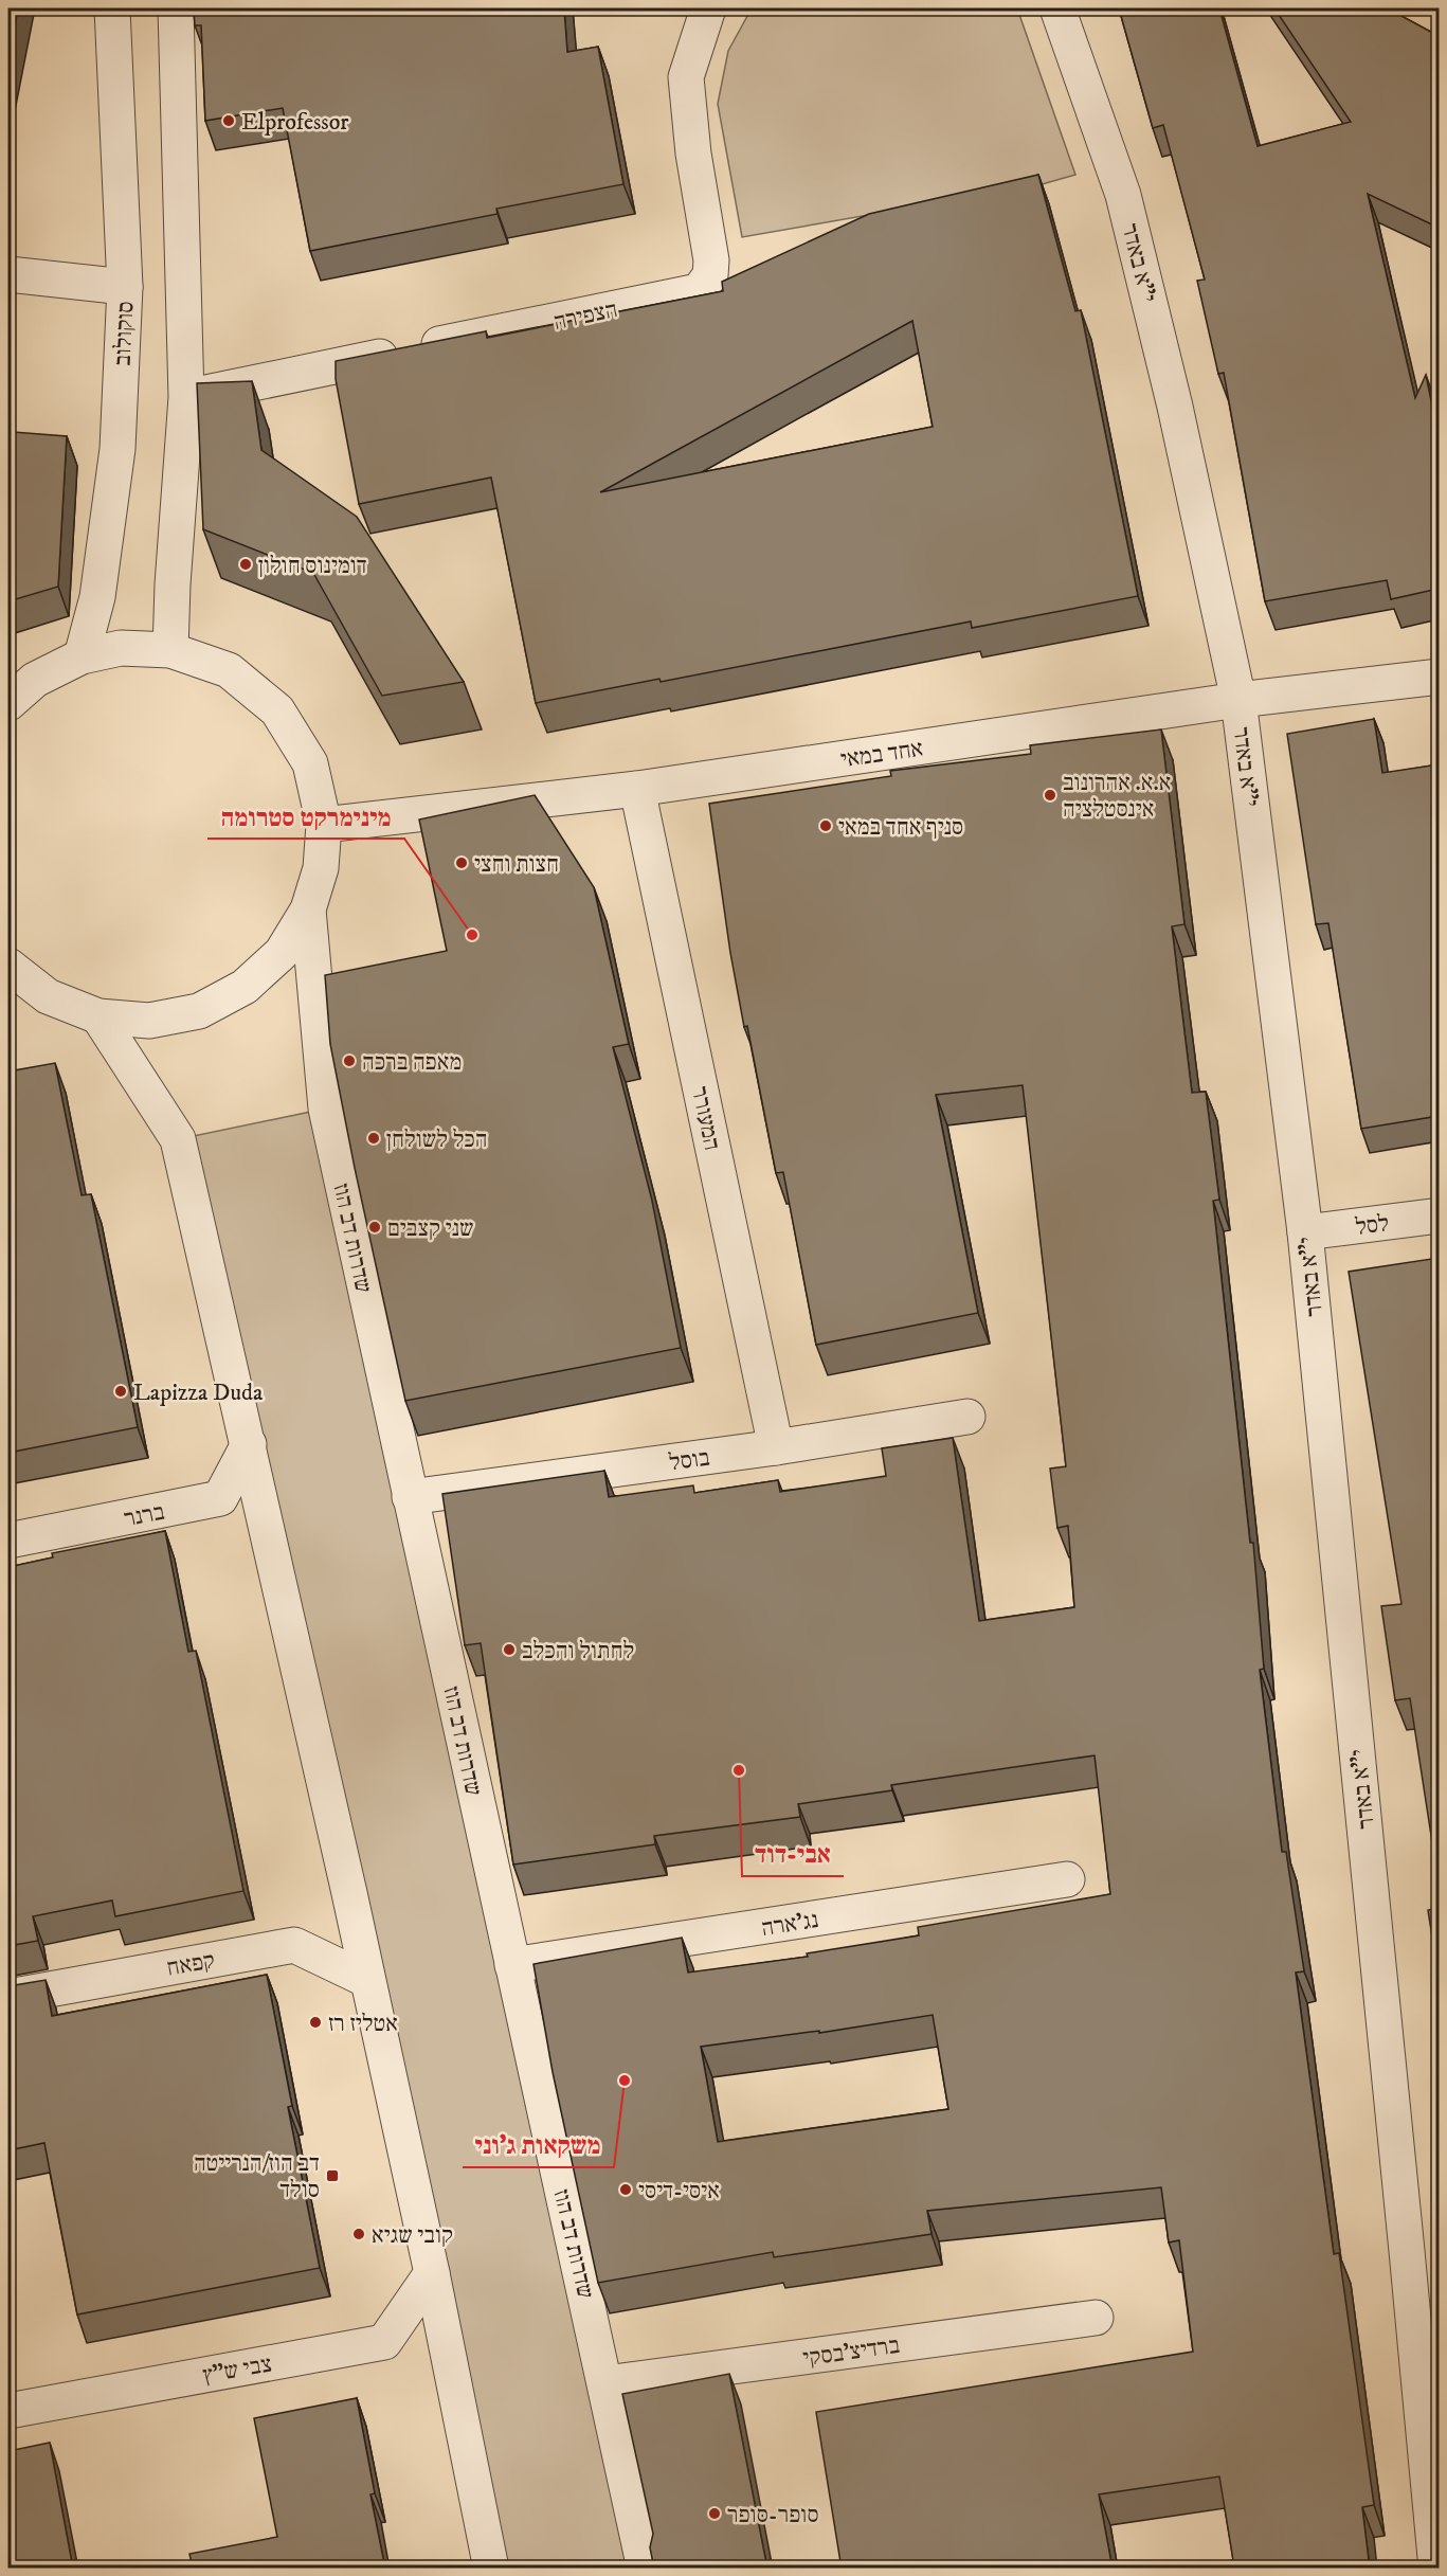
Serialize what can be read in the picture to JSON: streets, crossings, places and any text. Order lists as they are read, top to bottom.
{
  "streets": {
    "street": [
      "י\"א באדר",
      "הצפירה",
      "סוקולוב",
      "אחד במאי",
      "המעורר",
      "לסל",
      "שדרות דב הוז",
      "בוסל",
      "ברנר",
      "נג'ארה",
      "קפאח",
      "ברדיצ'בסקי",
      "צבי ש\"ץ"
    ]
  },
  "crossings": [
    ["י\"א באדר", "אחד במאי"],
    ["י\"א באדר", "לסל"],
    ["אחד במאי", "המעורר"],
    ["המעורר", "בוסל"],
    ["שדרות דב הוז", "בוסל"],
    ["שדרות דב הוז", "נג'ארה"],
    ["שדרות דב הוז", "ברדיצ'בסקי"]
  ],
  "places": {
    "other": [
      "Elprofessor",
      "דומינוס חולון",
      "א.א. אהרונוב אינסטלציה",
      "סניף אחד במאי",
      "חצות וחצי",
      "מינימרקט סטרומה",
      "מאפה ברכה",
      "הכל לשולחן",
      "שני קצבים",
      "Lapizza Duda",
      "לחתול והכלב",
      "אבי-דוד",
      "אטליז רז",
      "משקאות ג'וני",
      "איסי-דיסי",
      "קובי שגיא",
      "סופר-סופר"
    ],
    "transit": ["דב הוז/הנרייטה סולד"]
  }
}
